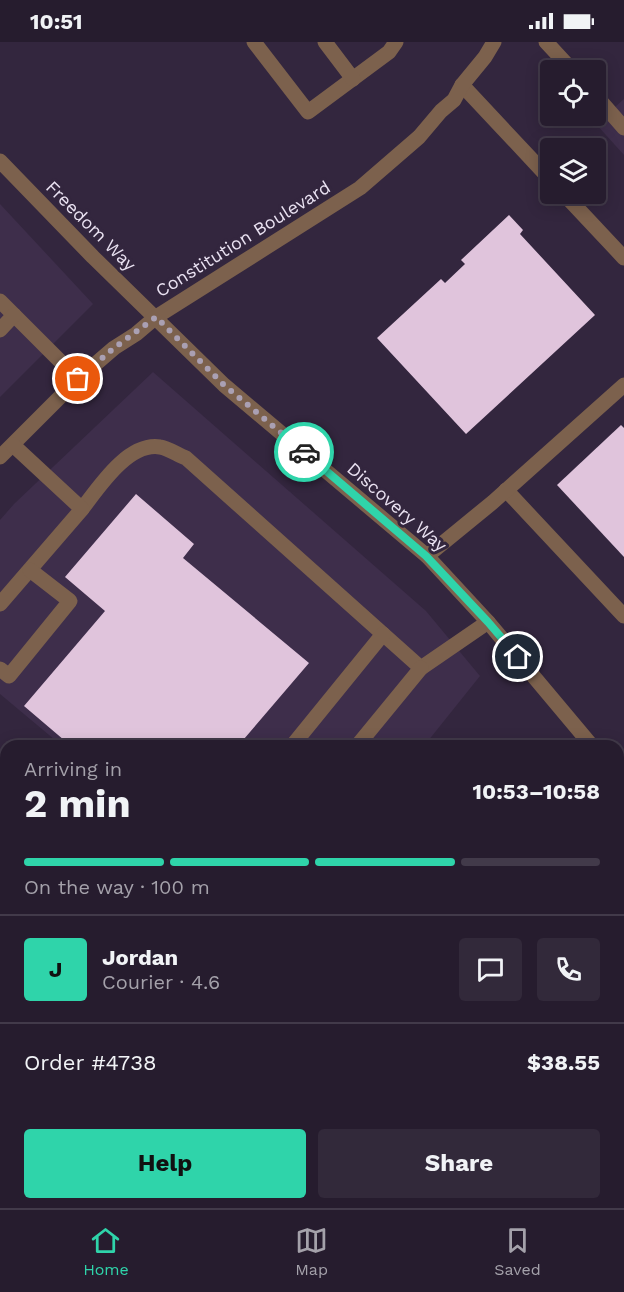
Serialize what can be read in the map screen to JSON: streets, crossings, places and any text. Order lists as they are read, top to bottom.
{
  "streets": {
    "street": ["Freedom Way", "Constitution Boulevard", "Discovery Way"]
  },
  "crossings": [
    ["Freedom Way", "Constitution Boulevard"],
    ["Freedom Way", "Discovery Way"],
    ["Constitution Boulevard", "Discovery Way"]
  ],
  "page": {
    "status": "10:51",
    "heading": ["2 min", "Arriving in", "10:53–10:58"],
    "panel": [
      "Jordan",
      "Courier · 4.6",
      "Order #4738",
      "$38.55"
    ],
    "bar": "On the way · 100 m",
    "round": "J",
    "buttons": ["Help", "Share"],
    "tabs": ["Home", "Map", "Saved"]
  }
}
